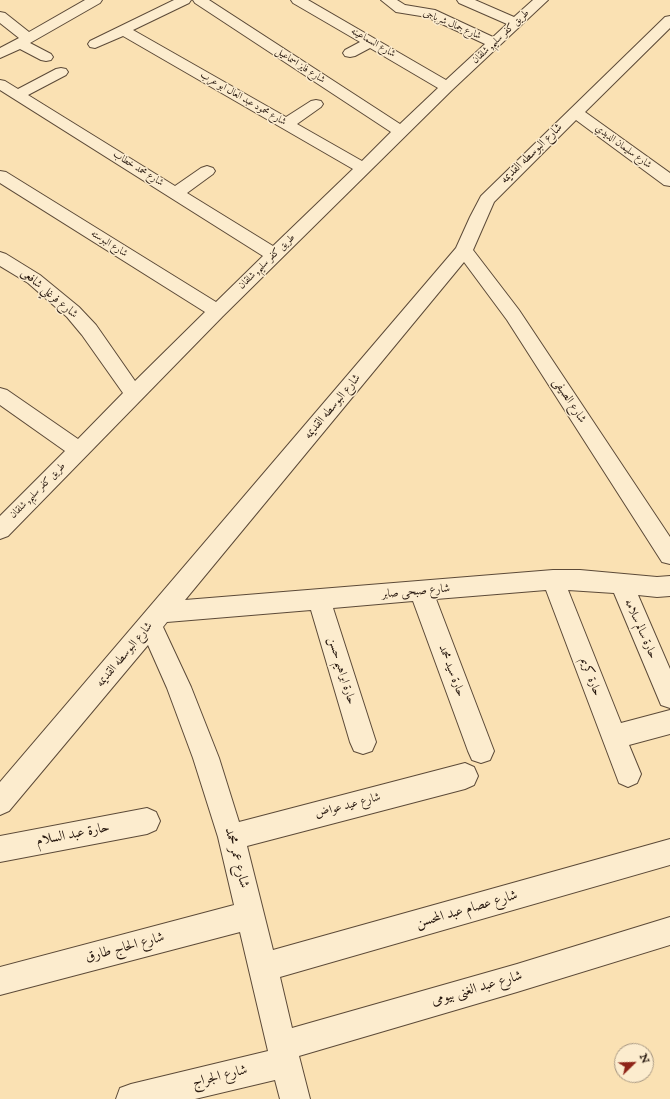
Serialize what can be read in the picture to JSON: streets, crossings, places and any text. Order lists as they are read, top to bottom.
{
  "streets": {
    "street": [
      "شارع جمال شرباجى",
      "طريق كفر سليم, شلقان",
      "شارع السماعينه",
      "شارع فايز اسماعيل",
      "شارع محمود عبد العال ابو عرب",
      "شارع سليمان الديدي",
      "شارع البوسطه القديمه",
      "شارع محمد خطاب",
      "شارع البوسته",
      "شارع فرغلي شافعى",
      "شارع الصيفى",
      "شارع صبحى صابر",
      "حارة سالم سلامه",
      "حارة ابراهيم حسن",
      "حارة سيد محمد",
      "حارة كريم",
      "شارع عيد عواض",
      "حارة عبد السلام",
      "شارع عمر محمد",
      "شارع عصام عبد المحسن",
      "شارع الحاج طارق",
      "شارع عبد الغنى بيومى",
      "شارع الجراج"
    ]
  },
  "crossings": [
    ["شارع جمال شرباجى", "طريق كفر سليم, شلقان"],
    ["طريق كفر سليم, شلقان", "شارع السماعينه"],
    ["طريق كفر سليم, شلقان", "شارع فايز اسماعيل"],
    ["طريق كفر سليم, شلقان", "شارع محمود عبد العال ابو عرب"],
    ["طريق كفر سليم, شلقان", "شارع محمد خطاب"],
    ["طريق كفر سليم, شلقان", "شارع البوسته"],
    ["طريق كفر سليم, شلقان", "شارع فرغلي شافعى"],
    ["شارع سليمان الديدي", "شارع البوسطه القديمه"],
    ["شارع البوسطه القديمه", "شارع الصيفى"],
    ["شارع البوسطه القديمه", "شارع صبحى صابر"],
    ["شارع البوسطه القديمه", "شارع عمر محمد"],
    ["شارع صبحى صابر", "حارة سالم سلامه"],
    ["شارع صبحى صابر", "حارة ابراهيم حسن"],
    ["شارع صبحى صابر", "حارة سيد محمد"],
    ["شارع صبحى صابر", "حارة كريم"],
    ["شارع صبحى صابر", "شارع عمر محمد"],
    ["شارع عيد عواض", "شارع عمر محمد"],
    ["شارع عمر محمد", "شارع عصام عبد المحسن"],
    ["شارع عمر محمد", "شارع الحاج طارق"],
    ["شارع عمر محمد", "شارع عبد الغنى بيومى"],
    ["شارع عمر محمد", "شارع الجراج"],
    ["شارع عبد الغنى بيومى", "شارع الجراج"]
  ],
  "north": "top right"
}
